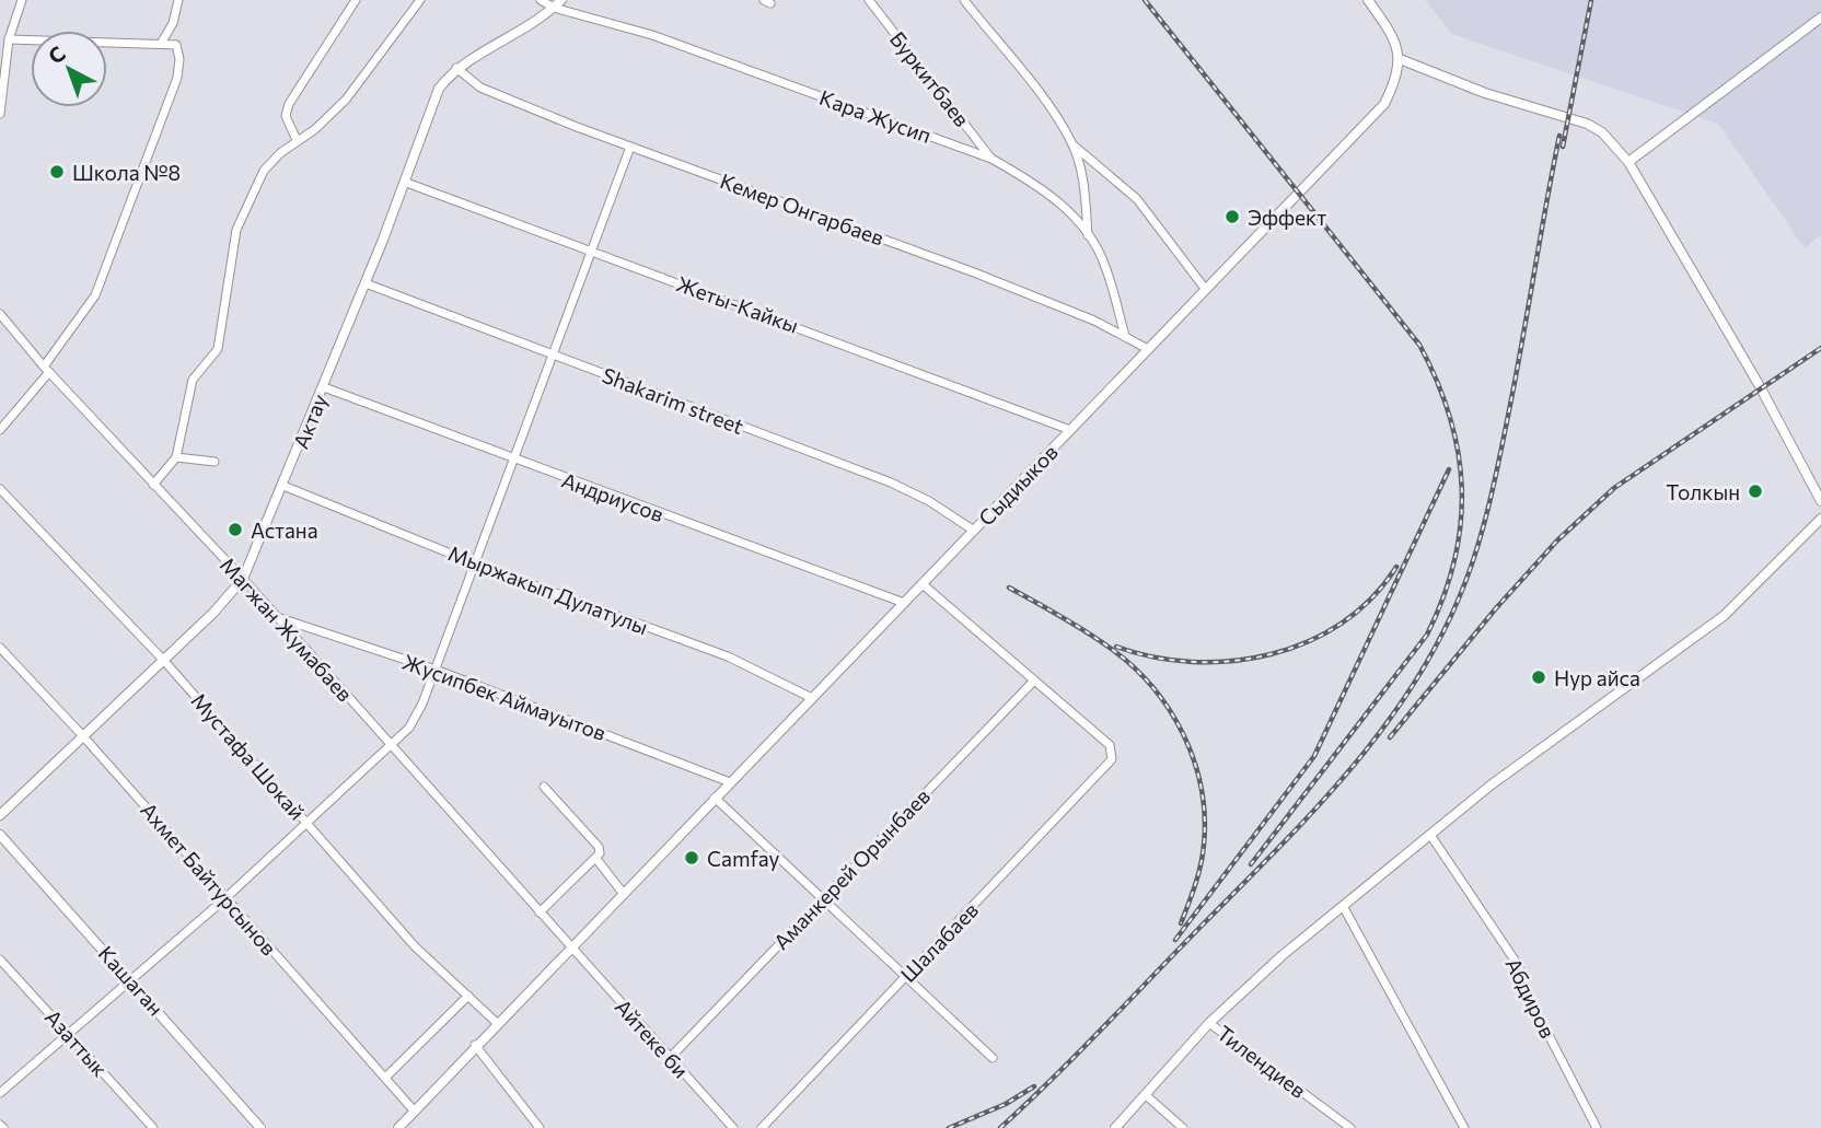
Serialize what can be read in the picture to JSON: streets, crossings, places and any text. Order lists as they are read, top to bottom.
{
  "streets": {
    "street": [
      "Буркитбаев",
      "Кара Жусип",
      "Кемер Онгарбаев",
      "Жеты-Кайкы",
      "Shakarim street",
      "Актау",
      "Сыдиыков",
      "Андриусов",
      "Мыржакып Дулатулы",
      "Магжан Жумабаев",
      "Жусипбек Аймауытов",
      "Мустафа Шокай",
      "Аманкерей Орынбаев",
      "Ахмет Байтурсынов",
      "Шалабаев",
      "Кашаган",
      "Абдиров",
      "Айтеке би",
      "Азаттык",
      "Тилендиев"
    ]
  },
  "crossings": [
    ["Буркитбаев", "Кара Жусип"],
    ["Кара Жусип", "Кемер Онгарбаев"],
    ["Кара Жусип", "Актау"],
    ["Кемер Онгарбаев", "Актау"],
    ["Кемер Онгарбаев", "Сыдиыков"],
    ["Жеты-Кайкы", "Актау"],
    ["Жеты-Кайкы", "Сыдиыков"],
    ["Shakarim street", "Актау"],
    ["Shakarim street", "Сыдиыков"],
    ["Актау", "Андриусов"],
    ["Актау", "Мыржакып Дулатулы"],
    ["Актау", "Магжан Жумабаев"],
    ["Актау", "Мустафа Шокай"],
    ["Актау", "Ахмет Байтурсынов"],
    ["Сыдиыков", "Андриусов"],
    ["Сыдиыков", "Мыржакып Дулатулы"],
    ["Сыдиыков", "Магжан Жумабаев"],
    ["Сыдиыков", "Жусипбек Аймауытов"],
    ["Сыдиыков", "Мустафа Шокай"],
    ["Сыдиыков", "Ахмет Байтурсынов"],
    ["Сыдиыков", "Айтеке би"],
    ["Магжан Жумабаев", "Жусипбек Аймауытов"],
    ["Магжан Жумабаев", "Айтеке би"],
    ["Аманкерей Орынбаев", "Шалабаев"],
    ["Аманкерей Орынбаев", "Айтеке би"]
  ],
  "places": [
    "Школа №8",
    "Эффект",
    "Толкын",
    "Астана",
    "Нур айса",
    "Camfay"
  ],
  "north": "top left"
}
